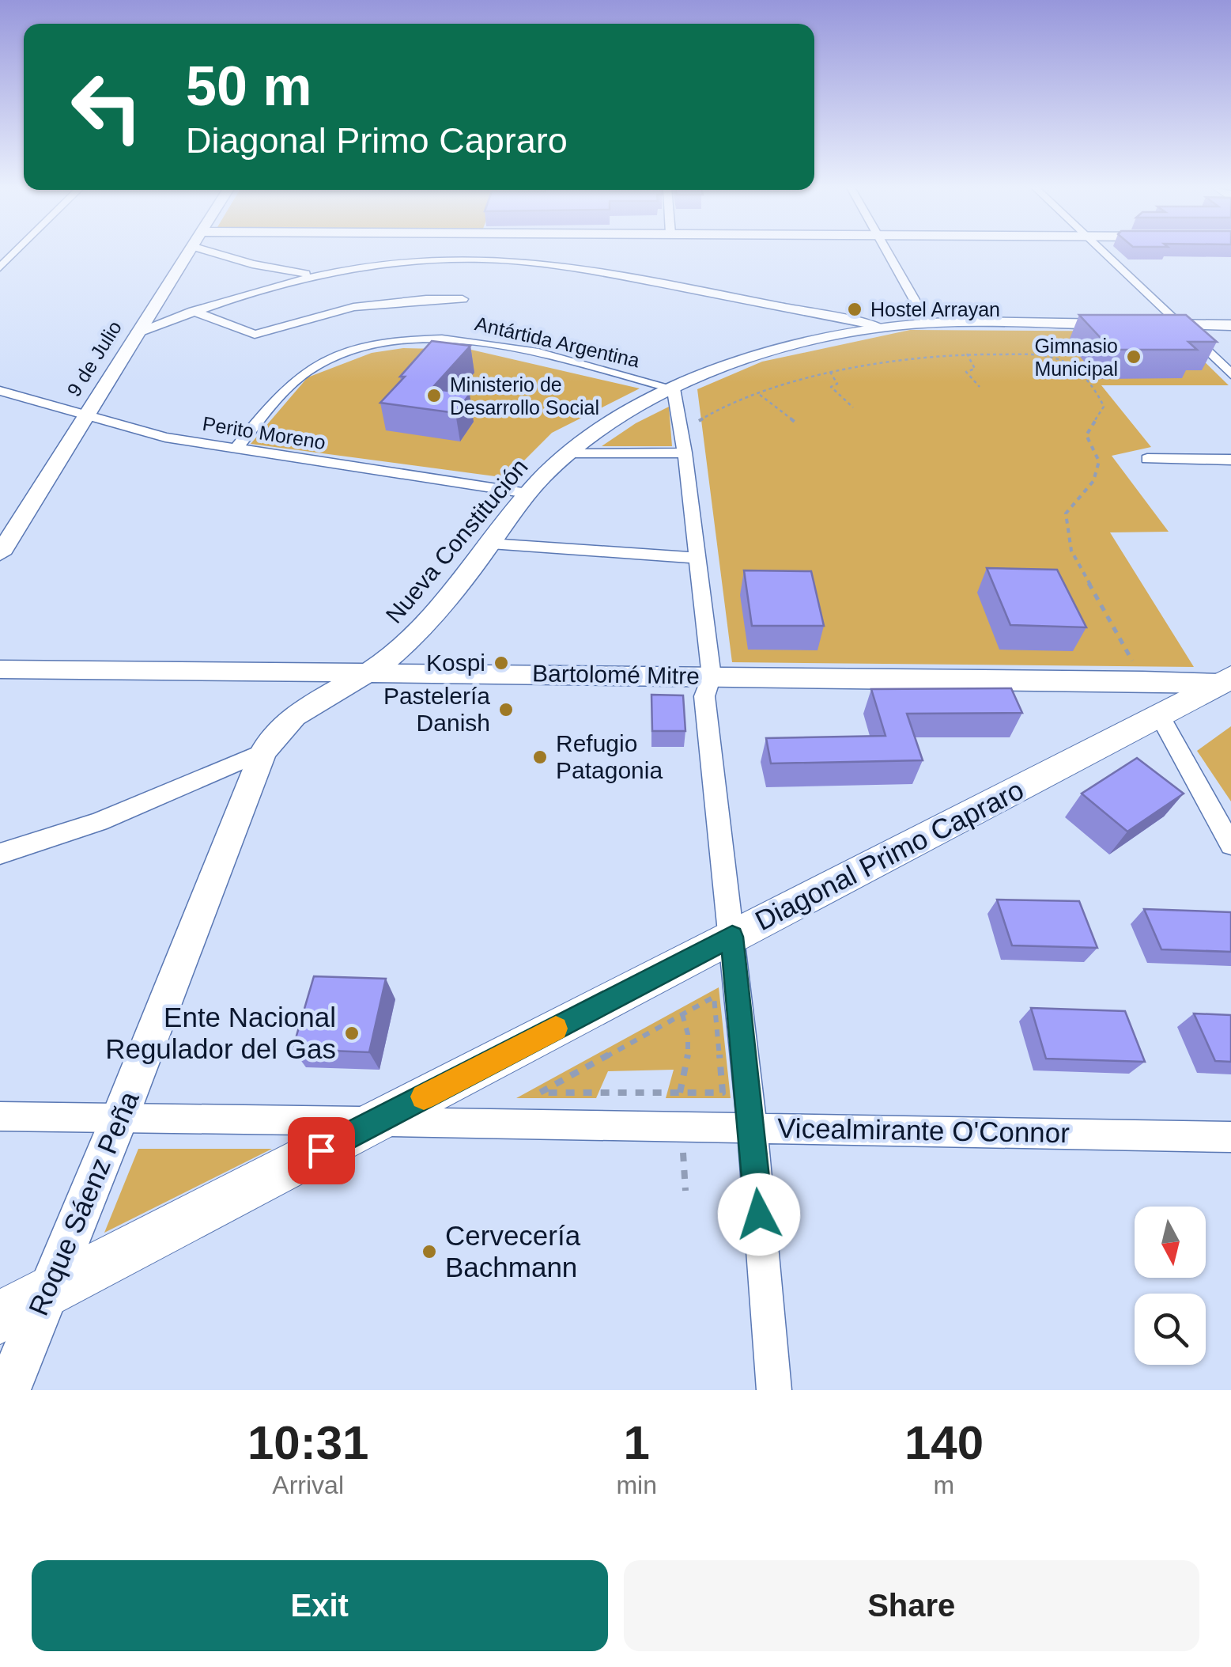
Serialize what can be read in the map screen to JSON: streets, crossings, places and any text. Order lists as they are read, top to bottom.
{
  "streets": {
    "main road": ["Diagonal Primo Capraro"],
    "street": [
      "Antártida Argentina",
      "9 de Julio",
      "Perito Moreno",
      "Nueva Constitución",
      "Bartolomé Mitre",
      "Vicealmirante O'Connor",
      "Roque Sáenz Peña"
    ]
  },
  "crossings": [
    ["Antártida Argentina", "Perito Moreno"],
    ["Antártida Argentina", "Nueva Constitución"],
    ["9 de Julio", "Perito Moreno"],
    ["Perito Moreno", "Nueva Constitución"],
    ["Nueva Constitución", "Bartolomé Mitre"],
    ["Nueva Constitución", "Roque Sáenz Peña"],
    ["Bartolomé Mitre", "Diagonal Primo Capraro"],
    ["Diagonal Primo Capraro", "Vicealmirante O'Connor"],
    ["Diagonal Primo Capraro", "Roque Sáenz Peña"],
    ["Vicealmirante O'Connor", "Roque Sáenz Peña"]
  ],
  "places": [
    "Hostel Arrayan",
    "Gimnasio Municipal",
    "Ministerio de Desarrollo Social",
    "Kospi",
    "Pastelería Danish",
    "Refugio Patagonia",
    "Ente Nacional Regulador del Gas",
    "Cervecería Bachmann"
  ],
  "north": "bottom",
  "page": {
    "turn": ["50 m", "Diagonal Primo Capraro"],
    "eta": [
      "10:31",
      "Arrival",
      "1",
      "min",
      "140",
      "m"
    ],
    "buttons": ["Exit", "Share"]
  }
}
